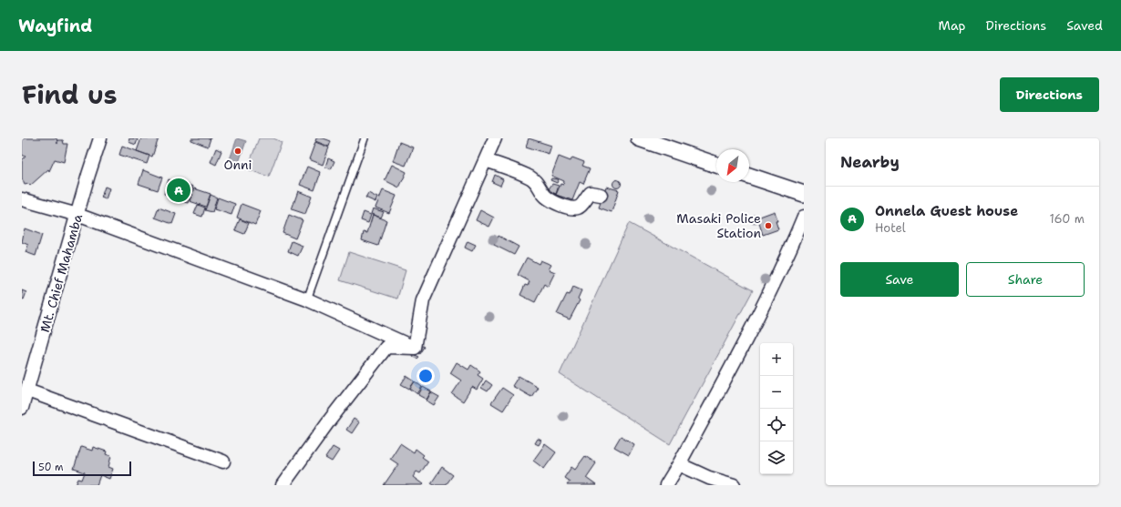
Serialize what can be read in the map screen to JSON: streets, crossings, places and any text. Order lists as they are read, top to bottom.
{
  "streets": {
    "street": ["Mt. Chief Mahamba"]
  },
  "places": ["Onni", "Masaki Police Station"],
  "scale_bar": "50 m",
  "north": "bottom left",
  "page": {
    "header": "Wayfind",
    "nav": ["Map", "Directions", "Saved"],
    "title": "Find us",
    "buttons": [
      "Directions",
      ["Save", "Share"]
    ],
    "heading": "Nearby",
    "pins": "A",
    "list": [
      {
        "mark": "A",
        "name": "Onnela Guest house",
        "note": "Hotel",
        "value": "160 m"
      }
    ],
    "map_buttons": ["+", "−"],
    "scale": "50 m"
  }
}
